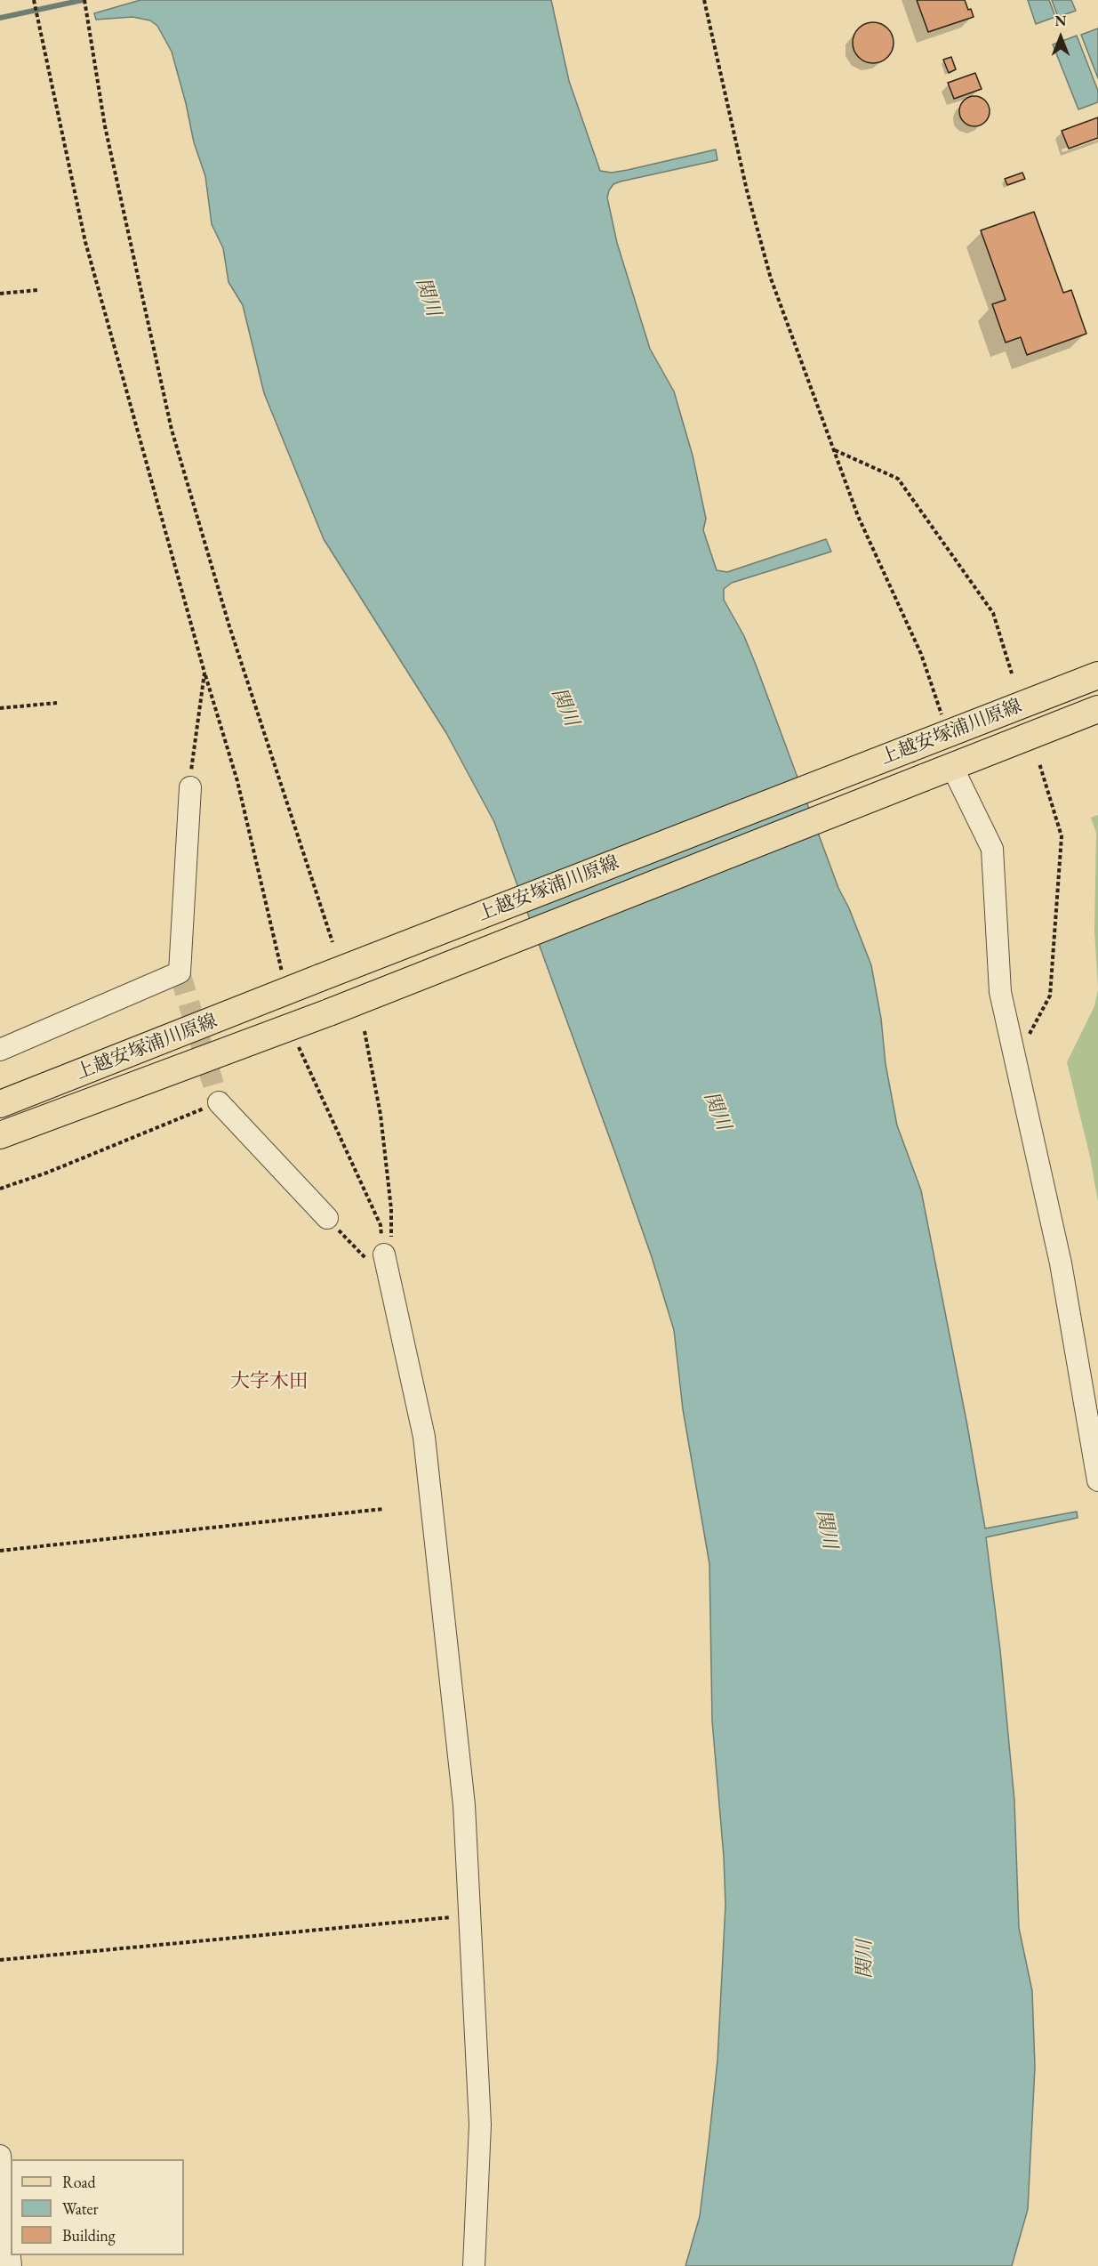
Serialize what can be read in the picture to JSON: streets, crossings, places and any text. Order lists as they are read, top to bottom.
{
  "streets": {
    "main road": ["上越安塚浦川原線"]
  },
  "districts": ["大字木田"],
  "water": ["関川"],
  "legend": ["Road", "Water", "Building"],
  "north": "top"
}
